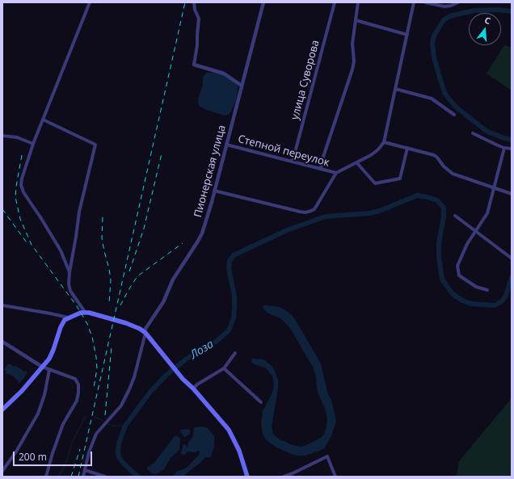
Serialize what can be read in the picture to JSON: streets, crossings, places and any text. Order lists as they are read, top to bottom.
{
  "streets": {
    "street": ["улица Суворова", "Степной переулок", "Пионерская улица"]
  },
  "crossings": [
    ["улица Суворова", "Степной переулок"],
    ["Степной переулок", "Пионерская улица"]
  ],
  "water": ["Лоза"],
  "scale_bar": "200 m",
  "north": "top"
}
